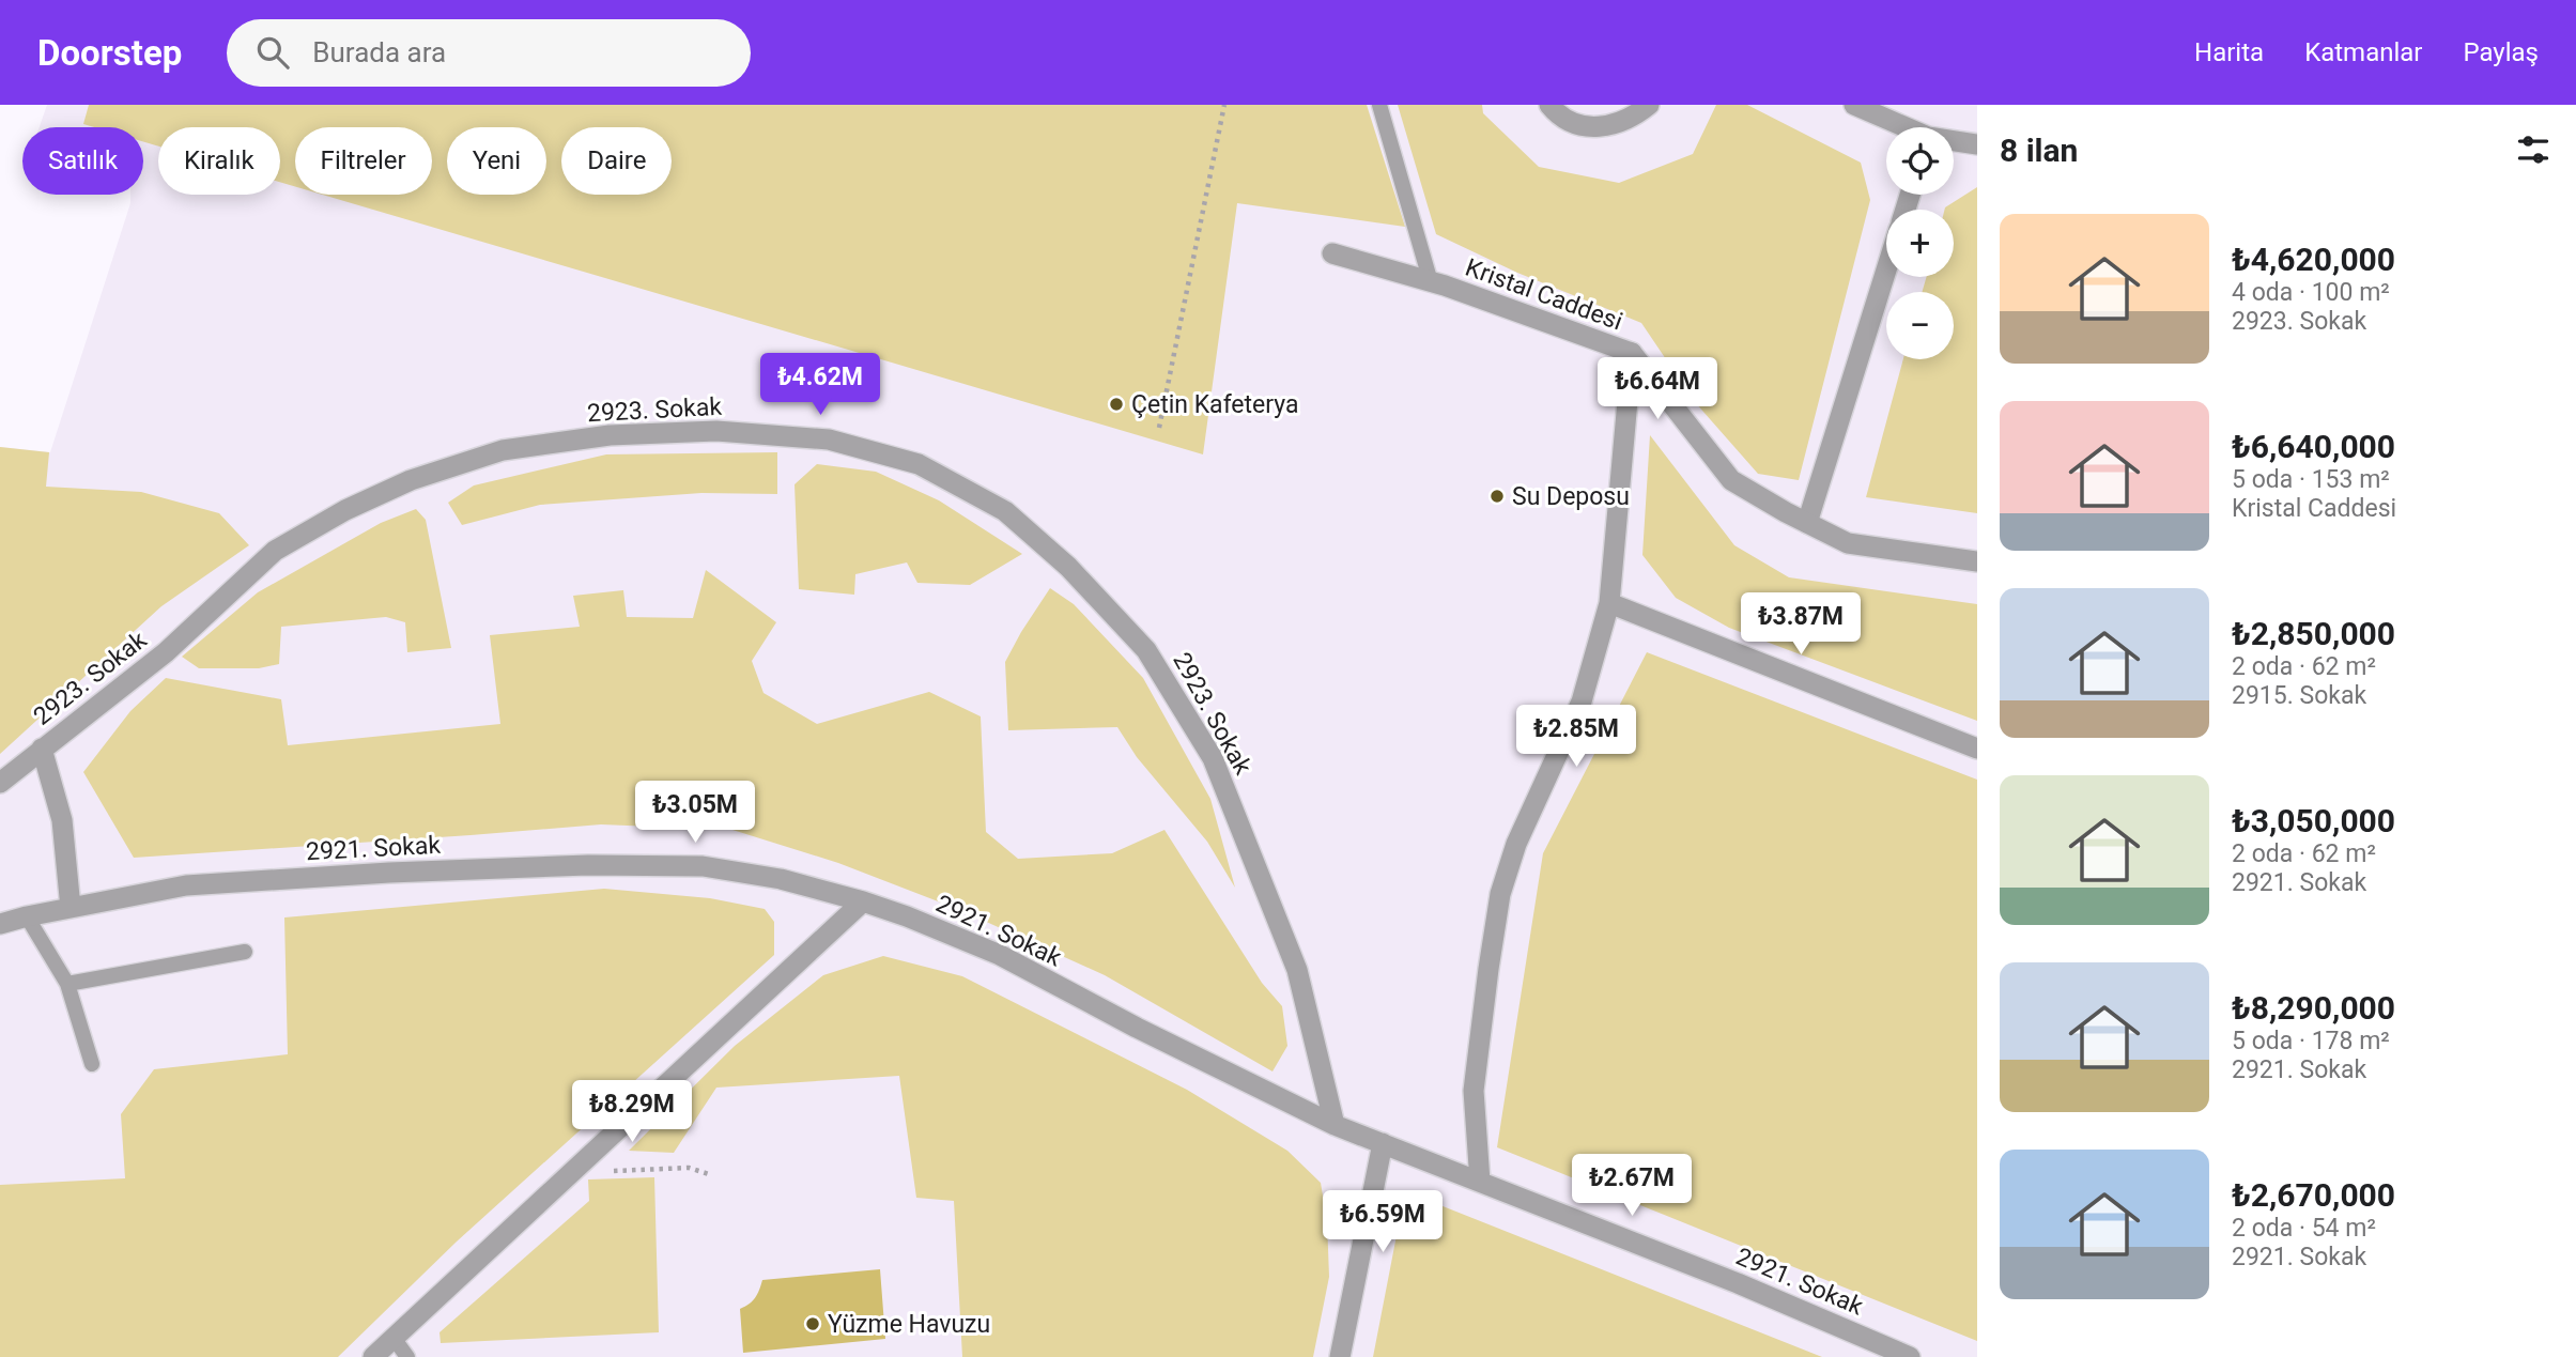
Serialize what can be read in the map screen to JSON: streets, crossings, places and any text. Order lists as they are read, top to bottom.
{
  "streets": {
    "street": ["Kristal Caddesi", "2923. Sokak", "2921. Sokak"]
  },
  "crossings": [
    ["2923. Sokak", "2921. Sokak"]
  ],
  "places": ["Çetin Kafeterya", "Su Deposu", "Yüzme Havuzu"],
  "page": {
    "header": "Doorstep",
    "search": "Burada ara",
    "nav": ["Harita", "Katmanlar", "Paylaş"],
    "heading": "8 ilan",
    "map_buttons": ["+", "−"],
    "chip": [
      "Satılık",
      "Kiralık",
      "Filtreler",
      "Yeni",
      "Daire"
    ],
    "list": [
      {
        "name": "₺4,620,000",
        "note": "4 oda · 100 m² · 2923. Sokak"
      },
      {
        "name": "₺6,640,000",
        "note": "5 oda · 153 m² · Kristal Caddesi"
      },
      {
        "name": "₺2,850,000",
        "note": "2 oda · 62 m² · 2915. Sokak"
      },
      {
        "name": "₺3,050,000",
        "note": "2 oda · 62 m² · 2921. Sokak"
      },
      {
        "name": "₺8,290,000",
        "note": "5 oda · 178 m² · 2921. Sokak"
      },
      {
        "name": "₺2,670,000",
        "note": "2 oda · 54 m² · 2921. Sokak"
      }
    ],
    "price": [
      "₺4.62M",
      "₺6.64M",
      "₺3.87M",
      "₺2.85M",
      "₺3.05M",
      "₺8.29M",
      "₺2.67M",
      "₺6.59M"
    ]
  }
}
